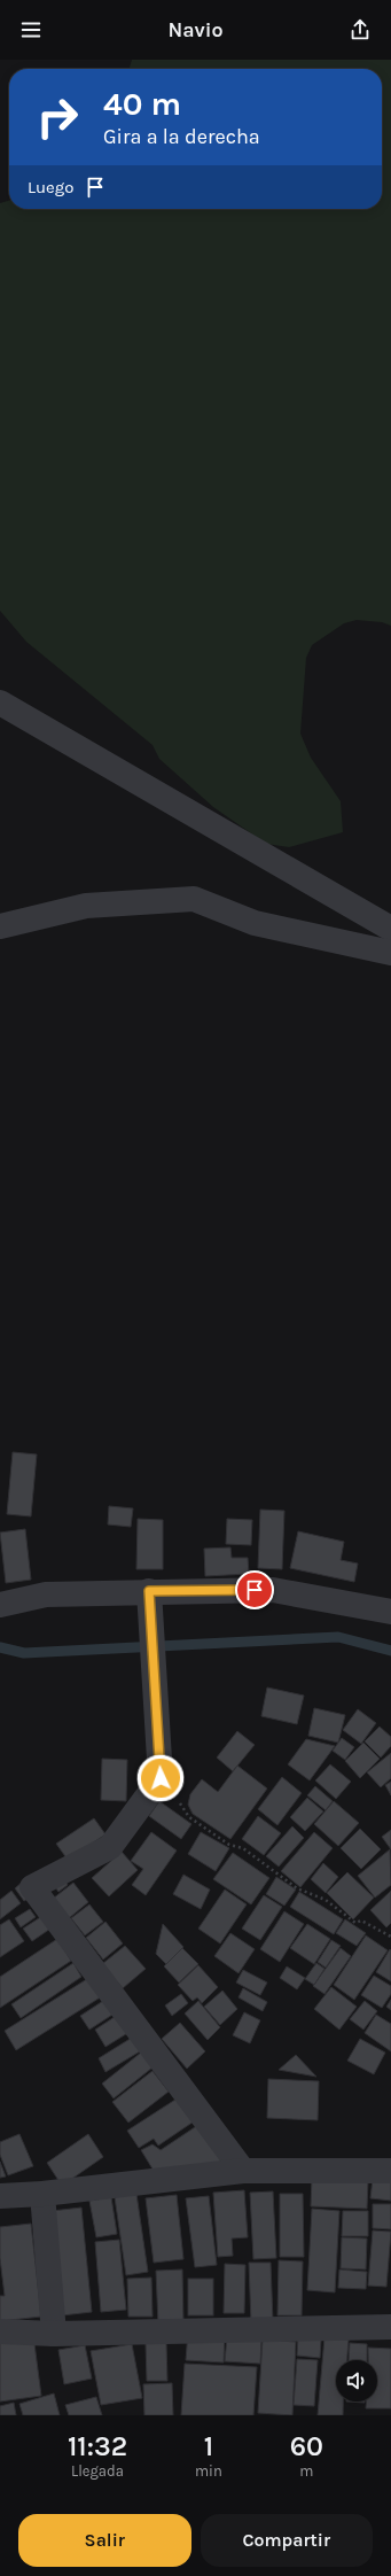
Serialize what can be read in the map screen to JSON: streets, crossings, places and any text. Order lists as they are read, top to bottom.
{
  "page": {
    "header": "Navio",
    "turn": ["40 m", "Gira a la derecha"],
    "then": "Luego",
    "eta": [
      "11:32",
      "Llegada",
      "1",
      "min",
      "60",
      "m"
    ],
    "buttons": ["Salir", "Compartir"]
  }
}
